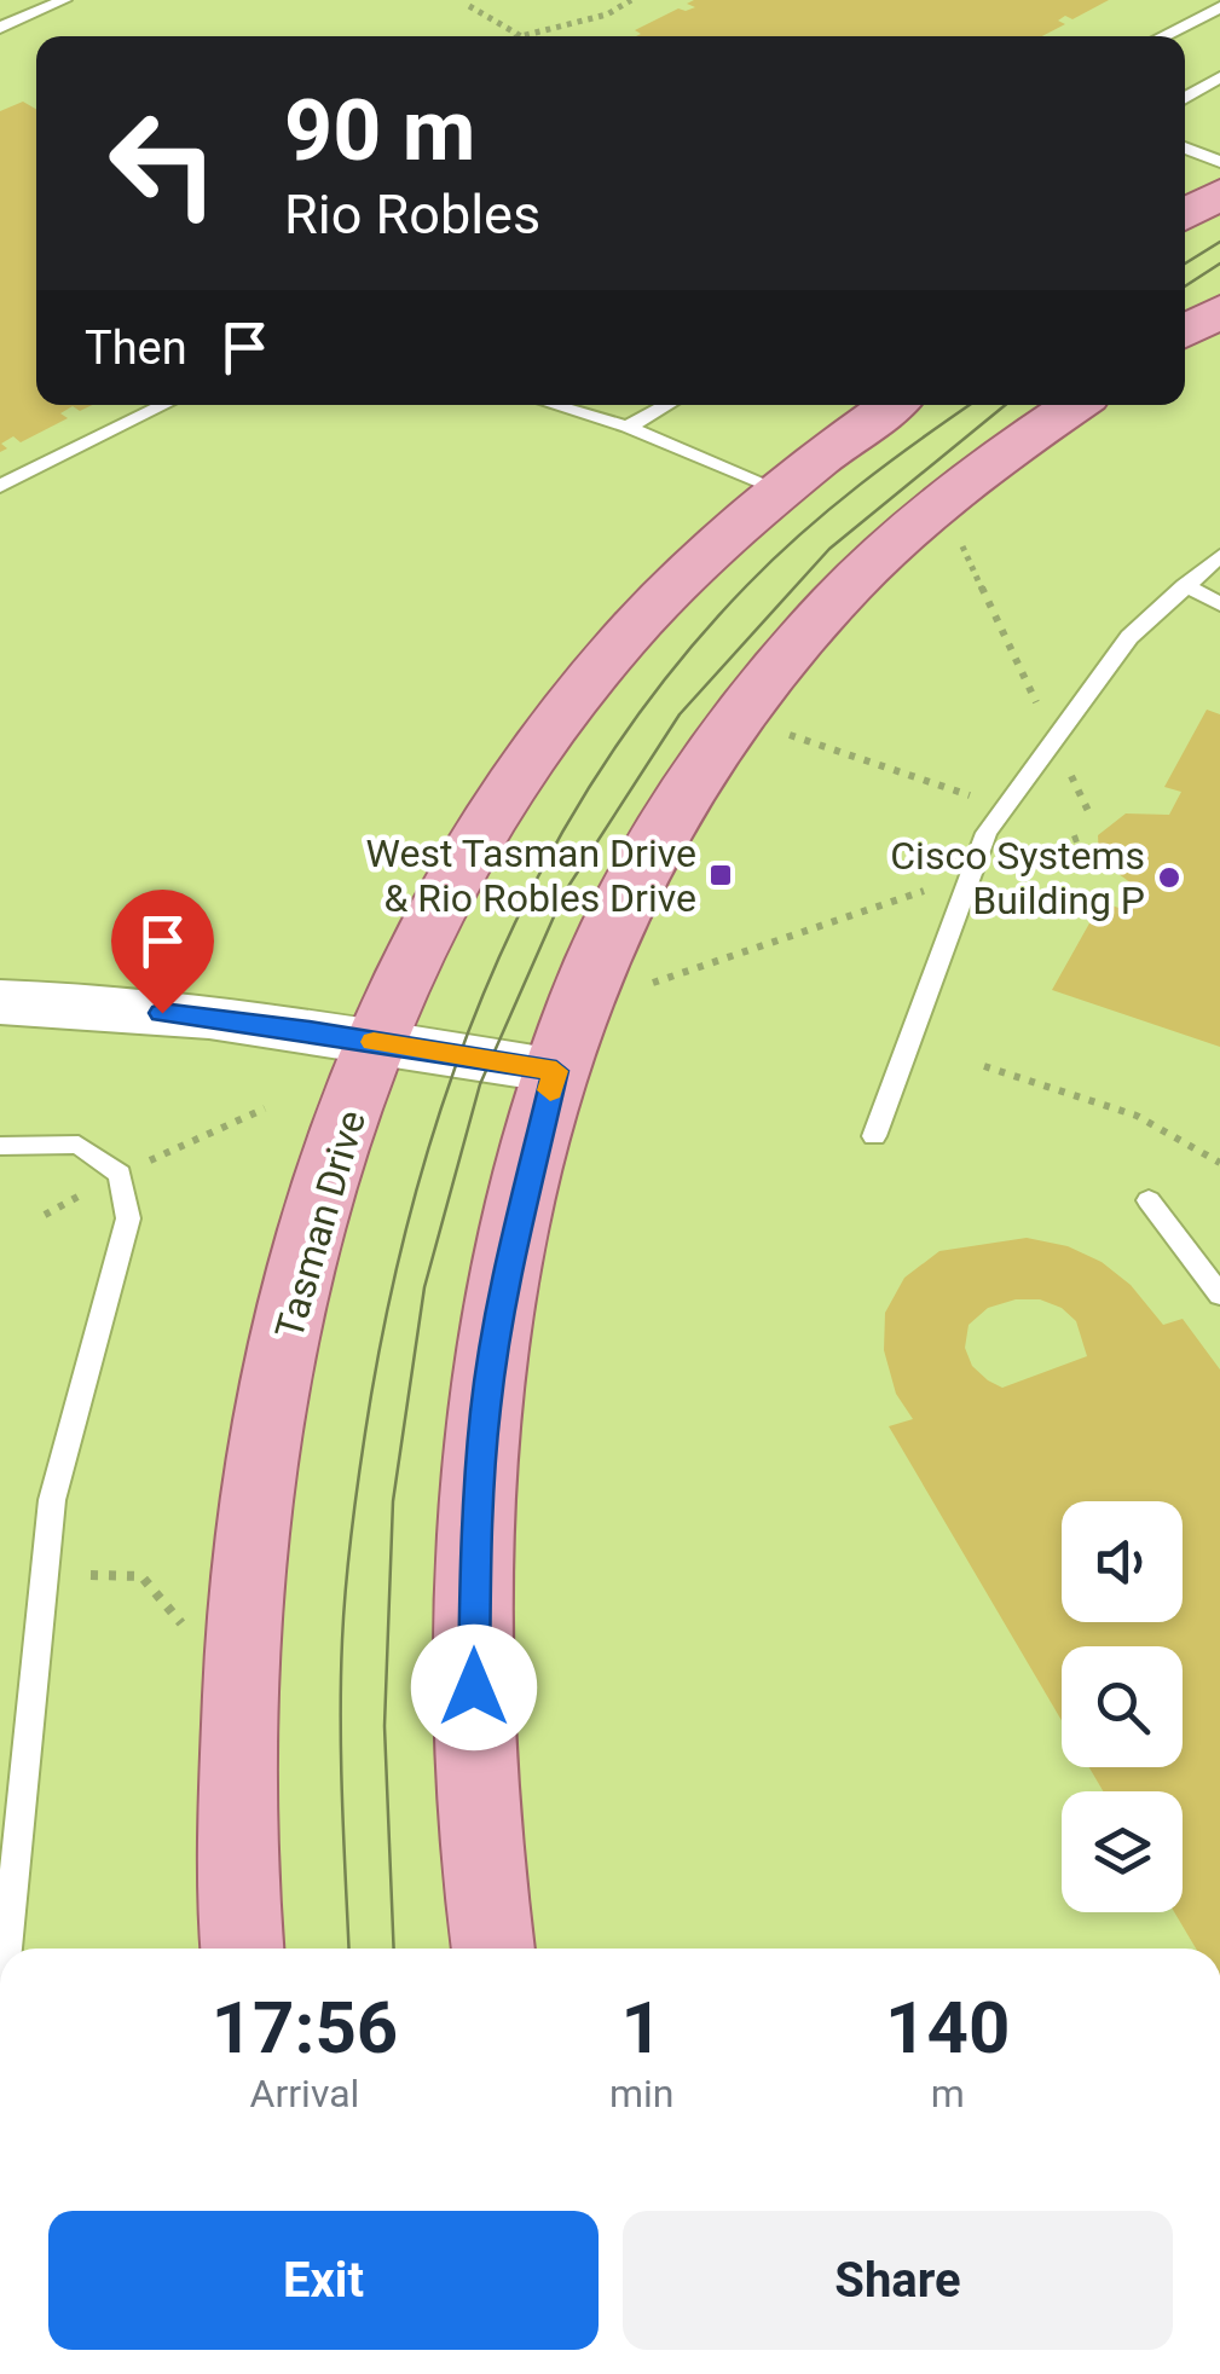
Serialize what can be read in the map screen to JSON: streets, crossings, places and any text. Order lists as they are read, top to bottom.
{
  "streets": {
    "main road": ["Tasman Drive"]
  },
  "places": {
    "transit": ["West Tasman Drive & Rio Robles Drive"],
    "other": ["Cisco Systems Building P"]
  },
  "page": {
    "turn": ["90 m", "Rio Robles"],
    "then": "Then",
    "eta": [
      "17:56",
      "Arrival",
      "1",
      "min",
      "140",
      "m"
    ],
    "buttons": ["Exit", "Share"]
  }
}
